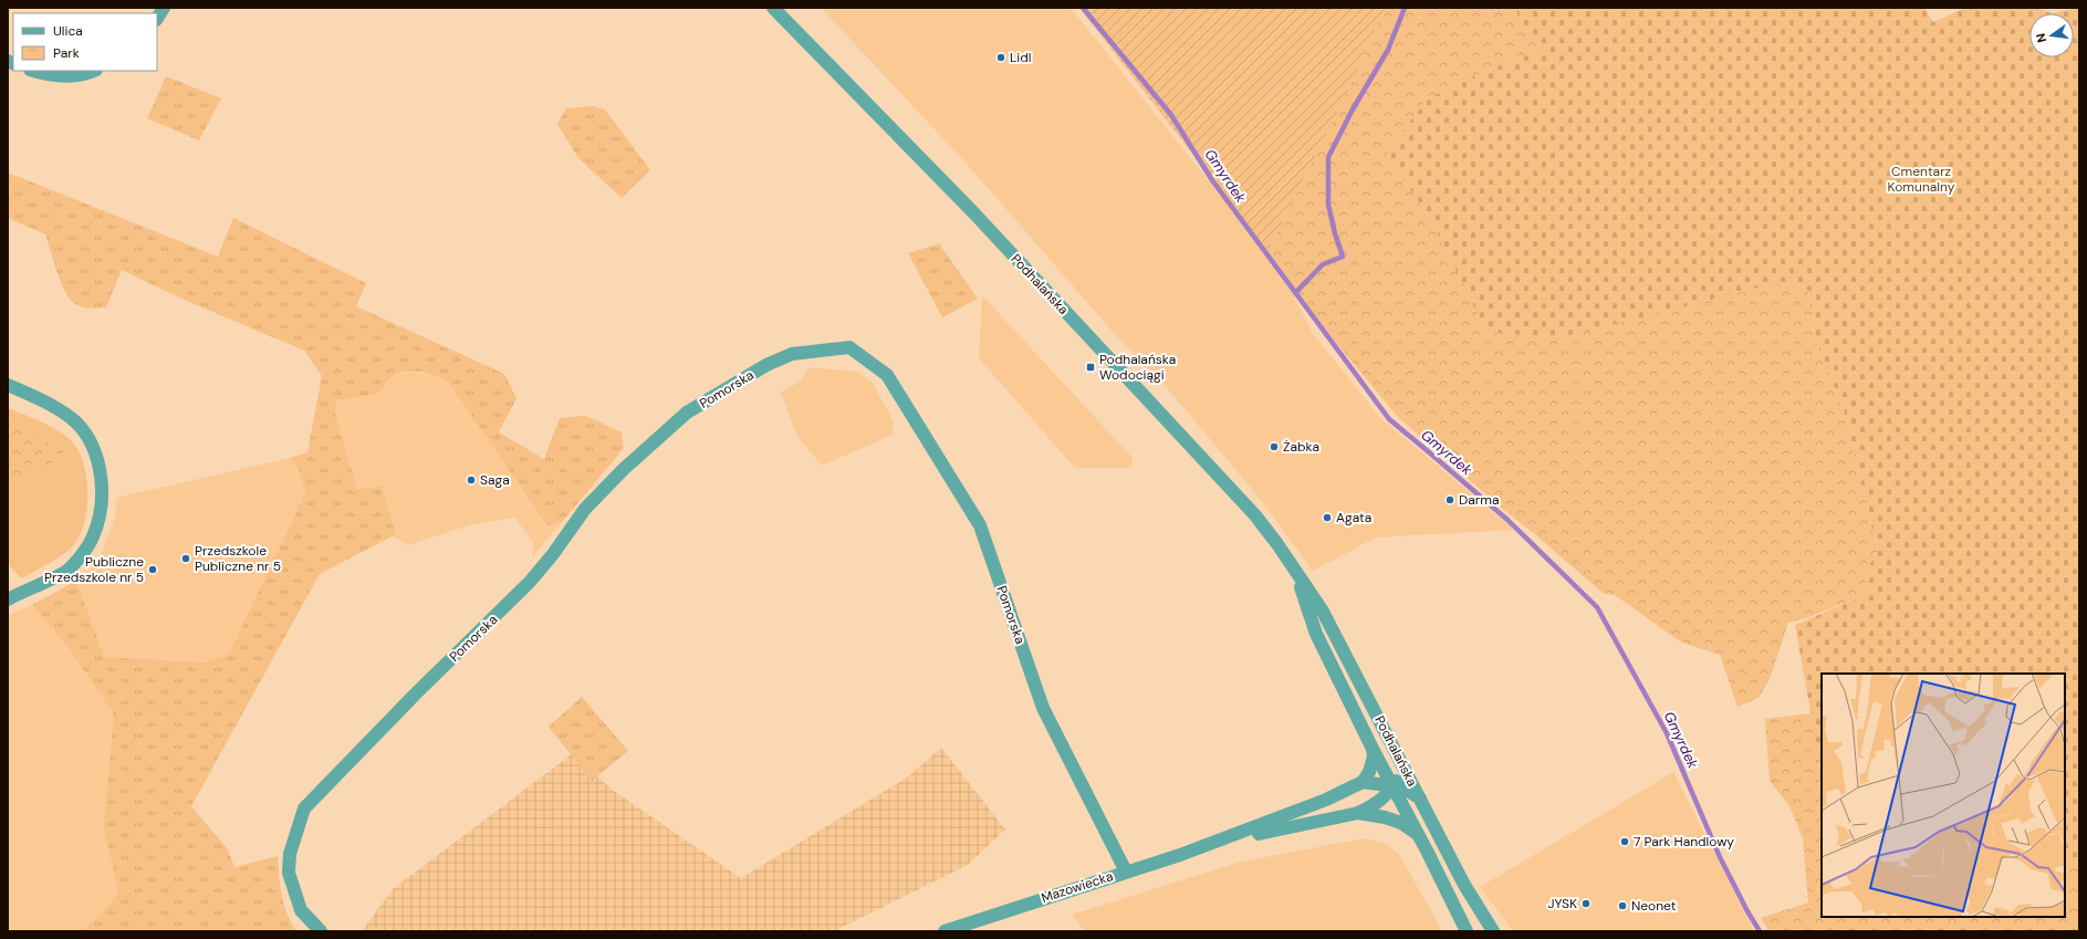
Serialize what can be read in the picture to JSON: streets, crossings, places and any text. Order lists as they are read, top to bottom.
{
  "streets": {
    "street": ["Podhalańska", "Pomorska", "Mazowiecka"]
  },
  "crossings": [
    ["Podhalańska", "Mazowiecka"],
    ["Pomorska", "Mazowiecka"]
  ],
  "water": ["Gmyrdek"],
  "parks": ["Cmentarz Komunalny"],
  "places": {
    "other": [
      "Lidl",
      "Żabka",
      "Saga",
      "Darma",
      "Agata",
      "Przedszkole Publiczne nr 5",
      "Publiczne Przedszkole nr 5",
      "7 Park Handlowy",
      "JYSK",
      "Neonet"
    ],
    "transit": ["Podhalańska Wodociągi"]
  },
  "legend": ["Ulica", "Park"],
  "north": "left"
}
